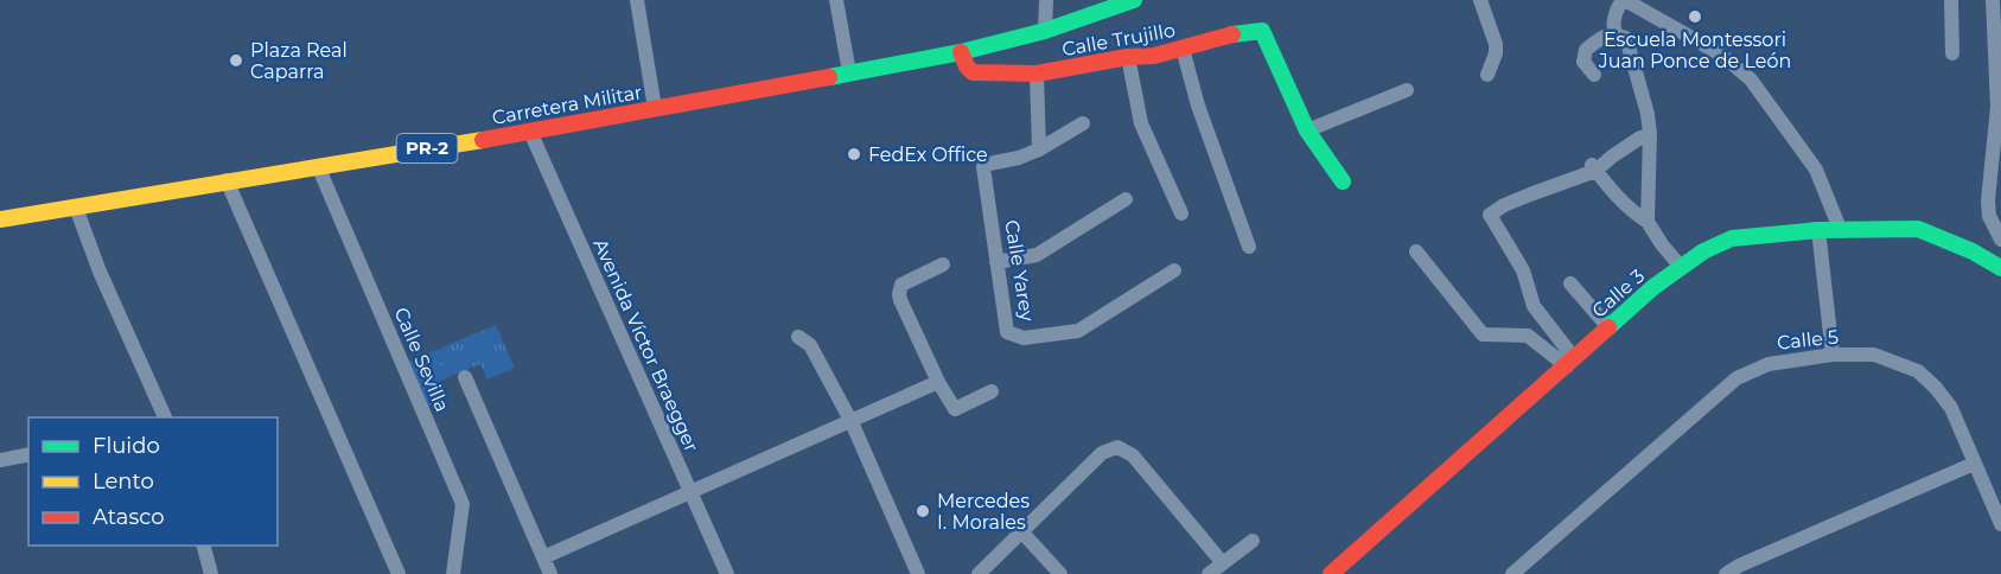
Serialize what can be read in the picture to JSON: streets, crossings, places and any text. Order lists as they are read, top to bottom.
{
  "streets": {
    "street": [
      "Calle Trujillo",
      "Carretera Militar",
      "PR-2",
      "Calle Yarey",
      "Calle 3",
      "Calle 5",
      "Avenida Víctor Braegger",
      "Calle Sevilla"
    ]
  },
  "crossings": [
    ["Calle Trujillo", "Carretera Militar"],
    ["Carretera Militar", "Avenida Víctor Braegger"],
    ["Carretera Militar", "Calle Sevilla"]
  ],
  "places": [
    "Escuela Montessori Juan Ponce de León",
    "Plaza Real Caparra",
    "FedEx Office",
    "Mercedes I. Morales"
  ],
  "legend": ["Fluido", "Lento", "Atasco"]
}
